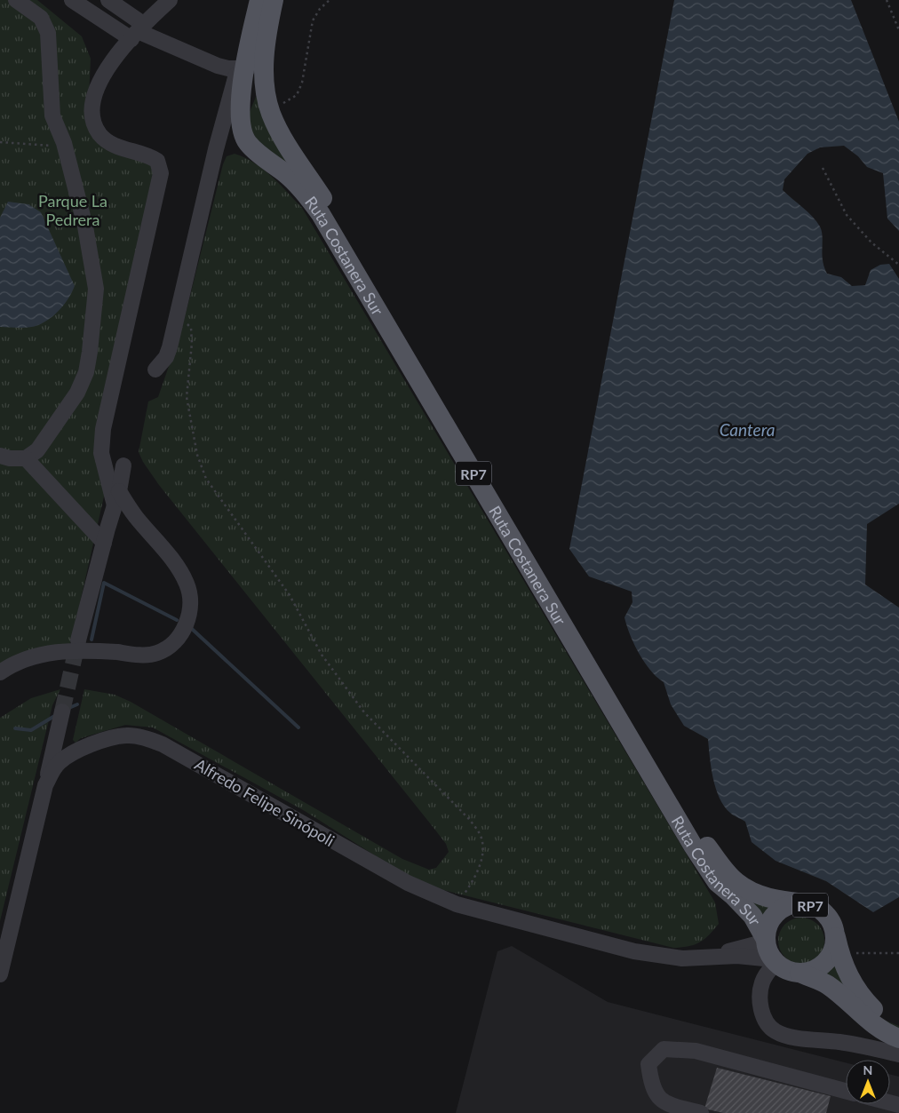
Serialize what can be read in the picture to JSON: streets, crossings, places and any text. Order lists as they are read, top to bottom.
{
  "streets": {
    "main road": ["Ruta Costanera Sur", "RP7"],
    "street": ["Alfredo Felipe Sinópoli"]
  },
  "crossings": [
    ["Ruta Costanera Sur", "RP7"],
    ["Ruta Costanera Sur", "Alfredo Felipe Sinópoli"],
    ["RP7", "Alfredo Felipe Sinópoli"]
  ],
  "water": ["Cantera"],
  "parks": ["Parque La Pedrera"],
  "north": "top"
}
